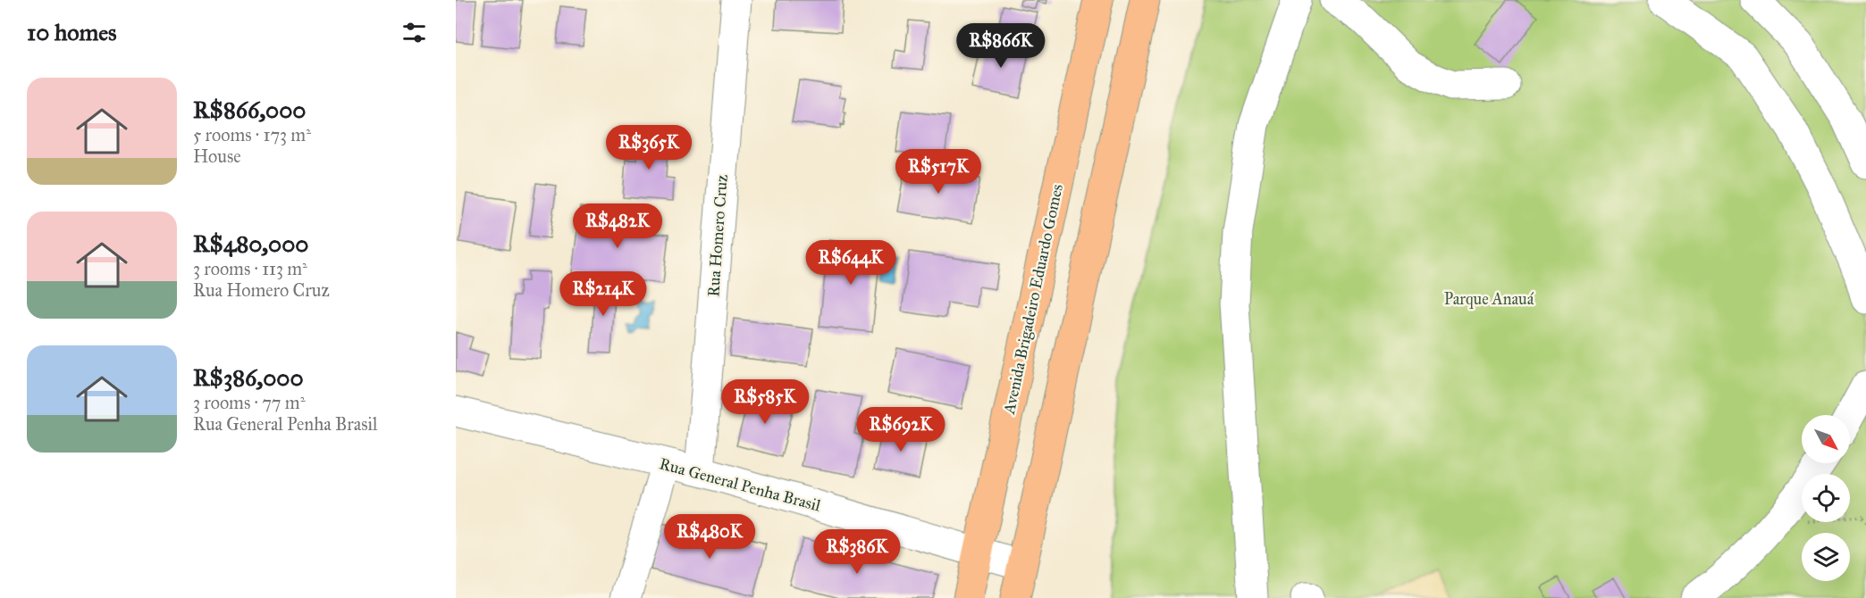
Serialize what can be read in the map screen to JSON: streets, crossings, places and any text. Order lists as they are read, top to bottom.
{
  "streets": {
    "main road": ["Avenida Brigadeiro Eduardo Gomes"],
    "street": ["Rua Homero Cruz", "Rua General Penha Brasil"]
  },
  "crossings": [
    ["Rua Homero Cruz", "Rua General Penha Brasil"],
    ["Avenida Brigadeiro Eduardo Gomes", "Rua General Penha Brasil"]
  ],
  "parks": ["Parque Anauá"],
  "north": "bottom right",
  "page": {
    "heading": "10 homes",
    "price": [
      "R$866K",
      "R$365K",
      "R$517K",
      "R$482K",
      "R$644K",
      "R$214K",
      "R$585K",
      "R$692K",
      "R$480K",
      "R$386K"
    ],
    "list": [
      {
        "name": "R$866,000",
        "note": "5 rooms · 173 m² · House"
      },
      {
        "name": "R$480,000",
        "note": "3 rooms · 113 m² · Rua Homero Cruz"
      },
      {
        "name": "R$386,000",
        "note": "3 rooms · 77 m² · Rua General Penha Brasil"
      }
    ]
  }
}
